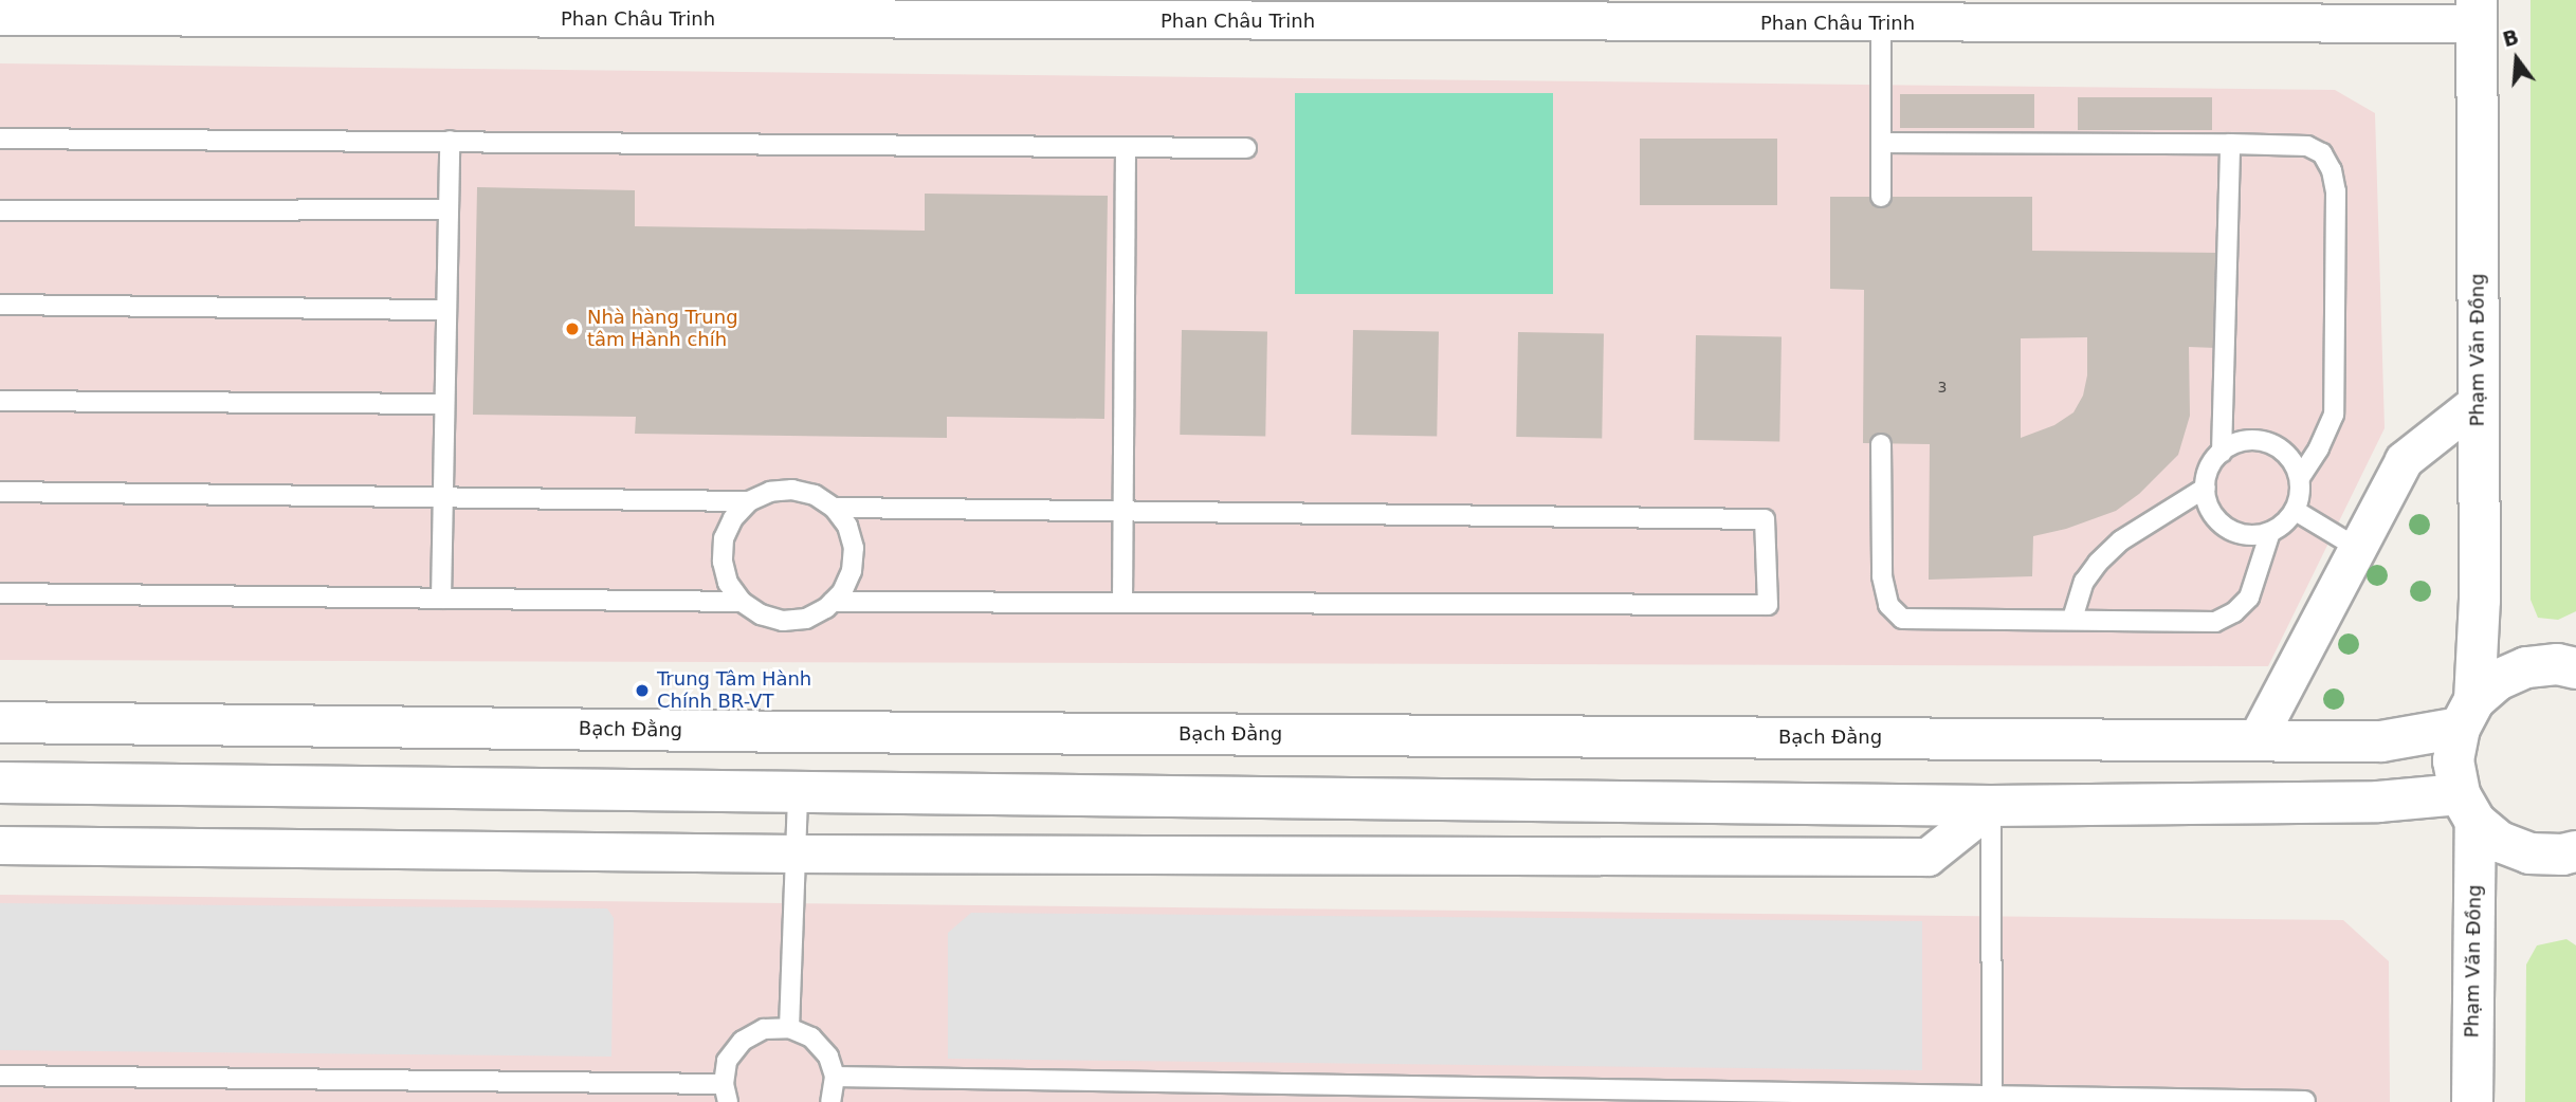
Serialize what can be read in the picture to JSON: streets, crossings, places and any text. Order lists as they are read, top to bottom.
{
  "streets": {
    "street": ["Phan Châu Trinh", "Phạm Văn Đồng", "Bạch Đằng"]
  },
  "crossings": [
    ["Phan Châu Trinh", "Phạm Văn Đồng"],
    ["Phạm Văn Đồng", "Bạch Đằng"]
  ],
  "places": ["Nhà hàng Trung tâm Hành chíh", "Trung Tâm Hành Chính BR-VT"],
  "house_numbers": ["3"],
  "north": "top"
}
